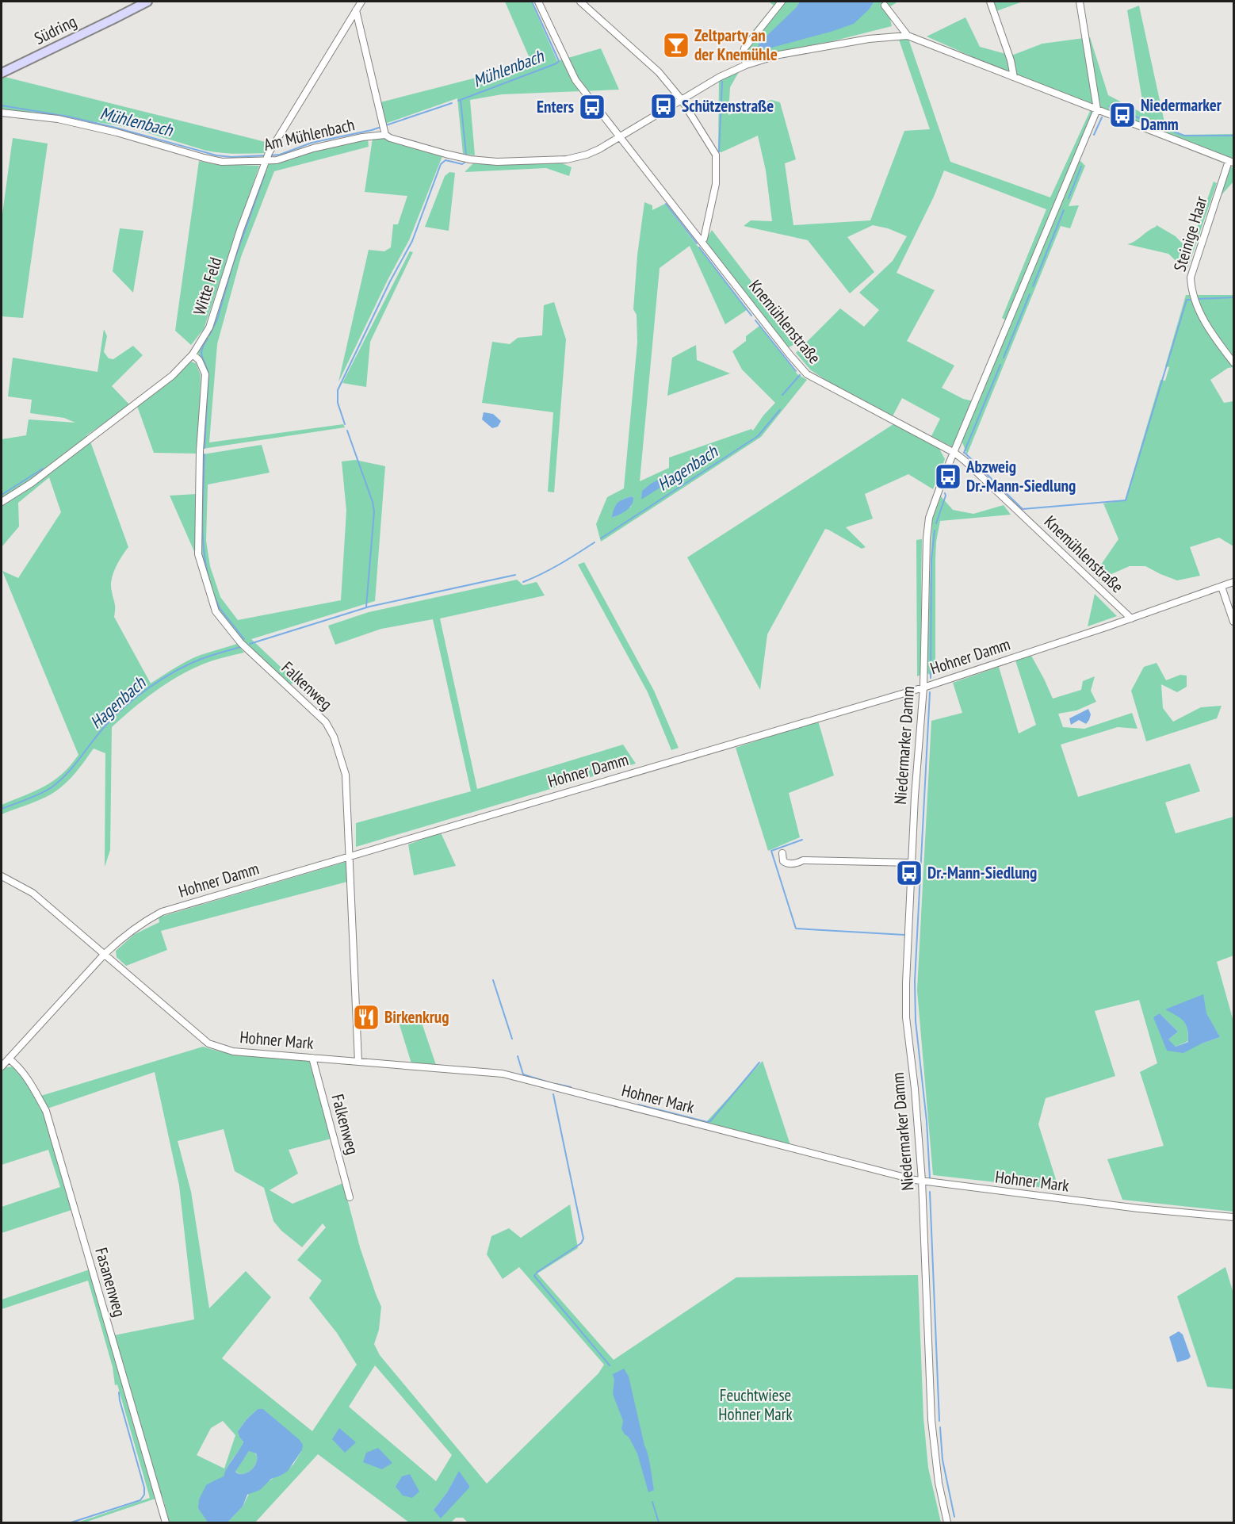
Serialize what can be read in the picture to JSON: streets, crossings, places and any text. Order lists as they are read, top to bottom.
{
  "streets": {
    "main road": ["Südring"],
    "street": [
      "Am Mühlenbach",
      "Steinige Haar",
      "Witte Feld",
      "Knemühlenstraße",
      "Hohner Damm",
      "Falkenweg",
      "Niedermarker Damm",
      "Hohner Mark",
      "Fasanenweg"
    ]
  },
  "crossings": [
    ["Am Mühlenbach", "Witte Feld"],
    ["Am Mühlenbach", "Knemühlenstraße"],
    ["Witte Feld", "Falkenweg"],
    ["Knemühlenstraße", "Hohner Damm"],
    ["Knemühlenstraße", "Niedermarker Damm"],
    ["Hohner Damm", "Falkenweg"],
    ["Hohner Damm", "Niedermarker Damm"],
    ["Hohner Damm", "Hohner Mark"],
    ["Hohner Damm", "Fasanenweg"],
    ["Falkenweg", "Hohner Mark"],
    ["Niedermarker Damm", "Hohner Mark"]
  ],
  "water": ["Mühlenbach", "Hagenbach"],
  "parks": ["Feuchtwiese Hohner Mark"],
  "places": {
    "bar": ["Zeltparty an der Knemühle"],
    "bus stop": [
      "Schützenstraße",
      "Enters",
      "Niedermarker Damm",
      "Abzweig Dr.-Mann-Siedlung",
      "Dr.-Mann-Siedlung"
    ],
    "restaurant": ["Birkenkrug"]
  }
}
